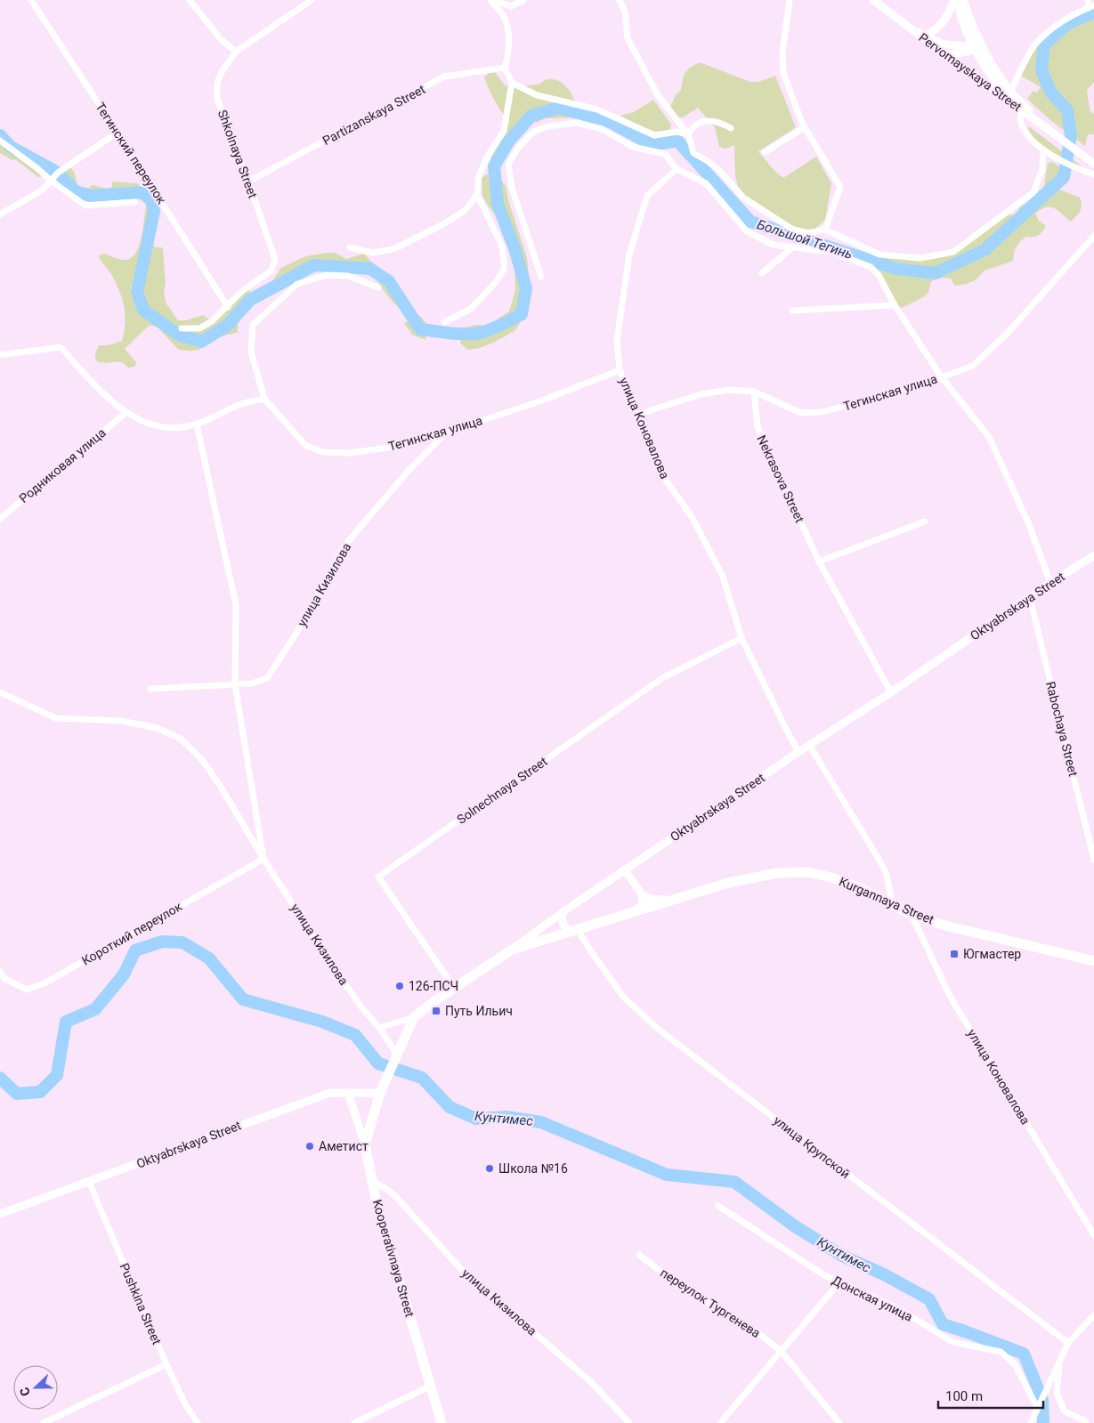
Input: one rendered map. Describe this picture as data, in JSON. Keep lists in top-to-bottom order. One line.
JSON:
{"streets":{"main road":["Oktyabrskaya Street","Kurgannaya Street","Kooperativnaya Street"],"street":["Pervomayskaya Street","Partizanskaya Street","Тегинский переулок","Shkolnaya Street","Тегинская улица","улица Коновалова","Родниковая улица","Nekrasova Street","улица Кизилова","Rabochaya Street","Solnechnaya Street","Короткий переулок","улица Крупской","Донская улица","переулок Тургенева","Pushkina Street"]},"crossings":[["Partizanskaya Street","Shkolnaya Street"],["Тегинский переулок","Shkolnaya Street"],["Тегинская улица","улица Коновалова"],["Тегинская улица","Nekrasova Street"],["Тегинская улица","улица Кизилова"],["улица Коновалова","Oktyabrskaya Street"],["улица Коновалова","Solnechnaya Street"],["улица Коновалова","Kurgannaya Street"],["Nekrasova Street","Oktyabrskaya Street"],["улица Кизилова","Oktyabrskaya Street"],["улица Кизилова","Короткий переулок"],["улица Кизилова","Kooperativnaya Street"],["Oktyabrskaya Street","Rabochaya Street"],["Oktyabrskaya Street","Solnechnaya Street"],["Oktyabrskaya Street","Kurgannaya Street"],["Oktyabrskaya Street","Kooperativnaya Street"],["Oktyabrskaya Street","Pushkina Street"],["Kurgannaya Street","улица Крупской"]],"water":["Большой Тегинь","Кунтимес"],"places":{"transit":["Югмастер","Путь Ильич"],"other":["126-ПСЧ","Аметист","Школа №16"]},"scale_bar":"100 m","north":"left"}
